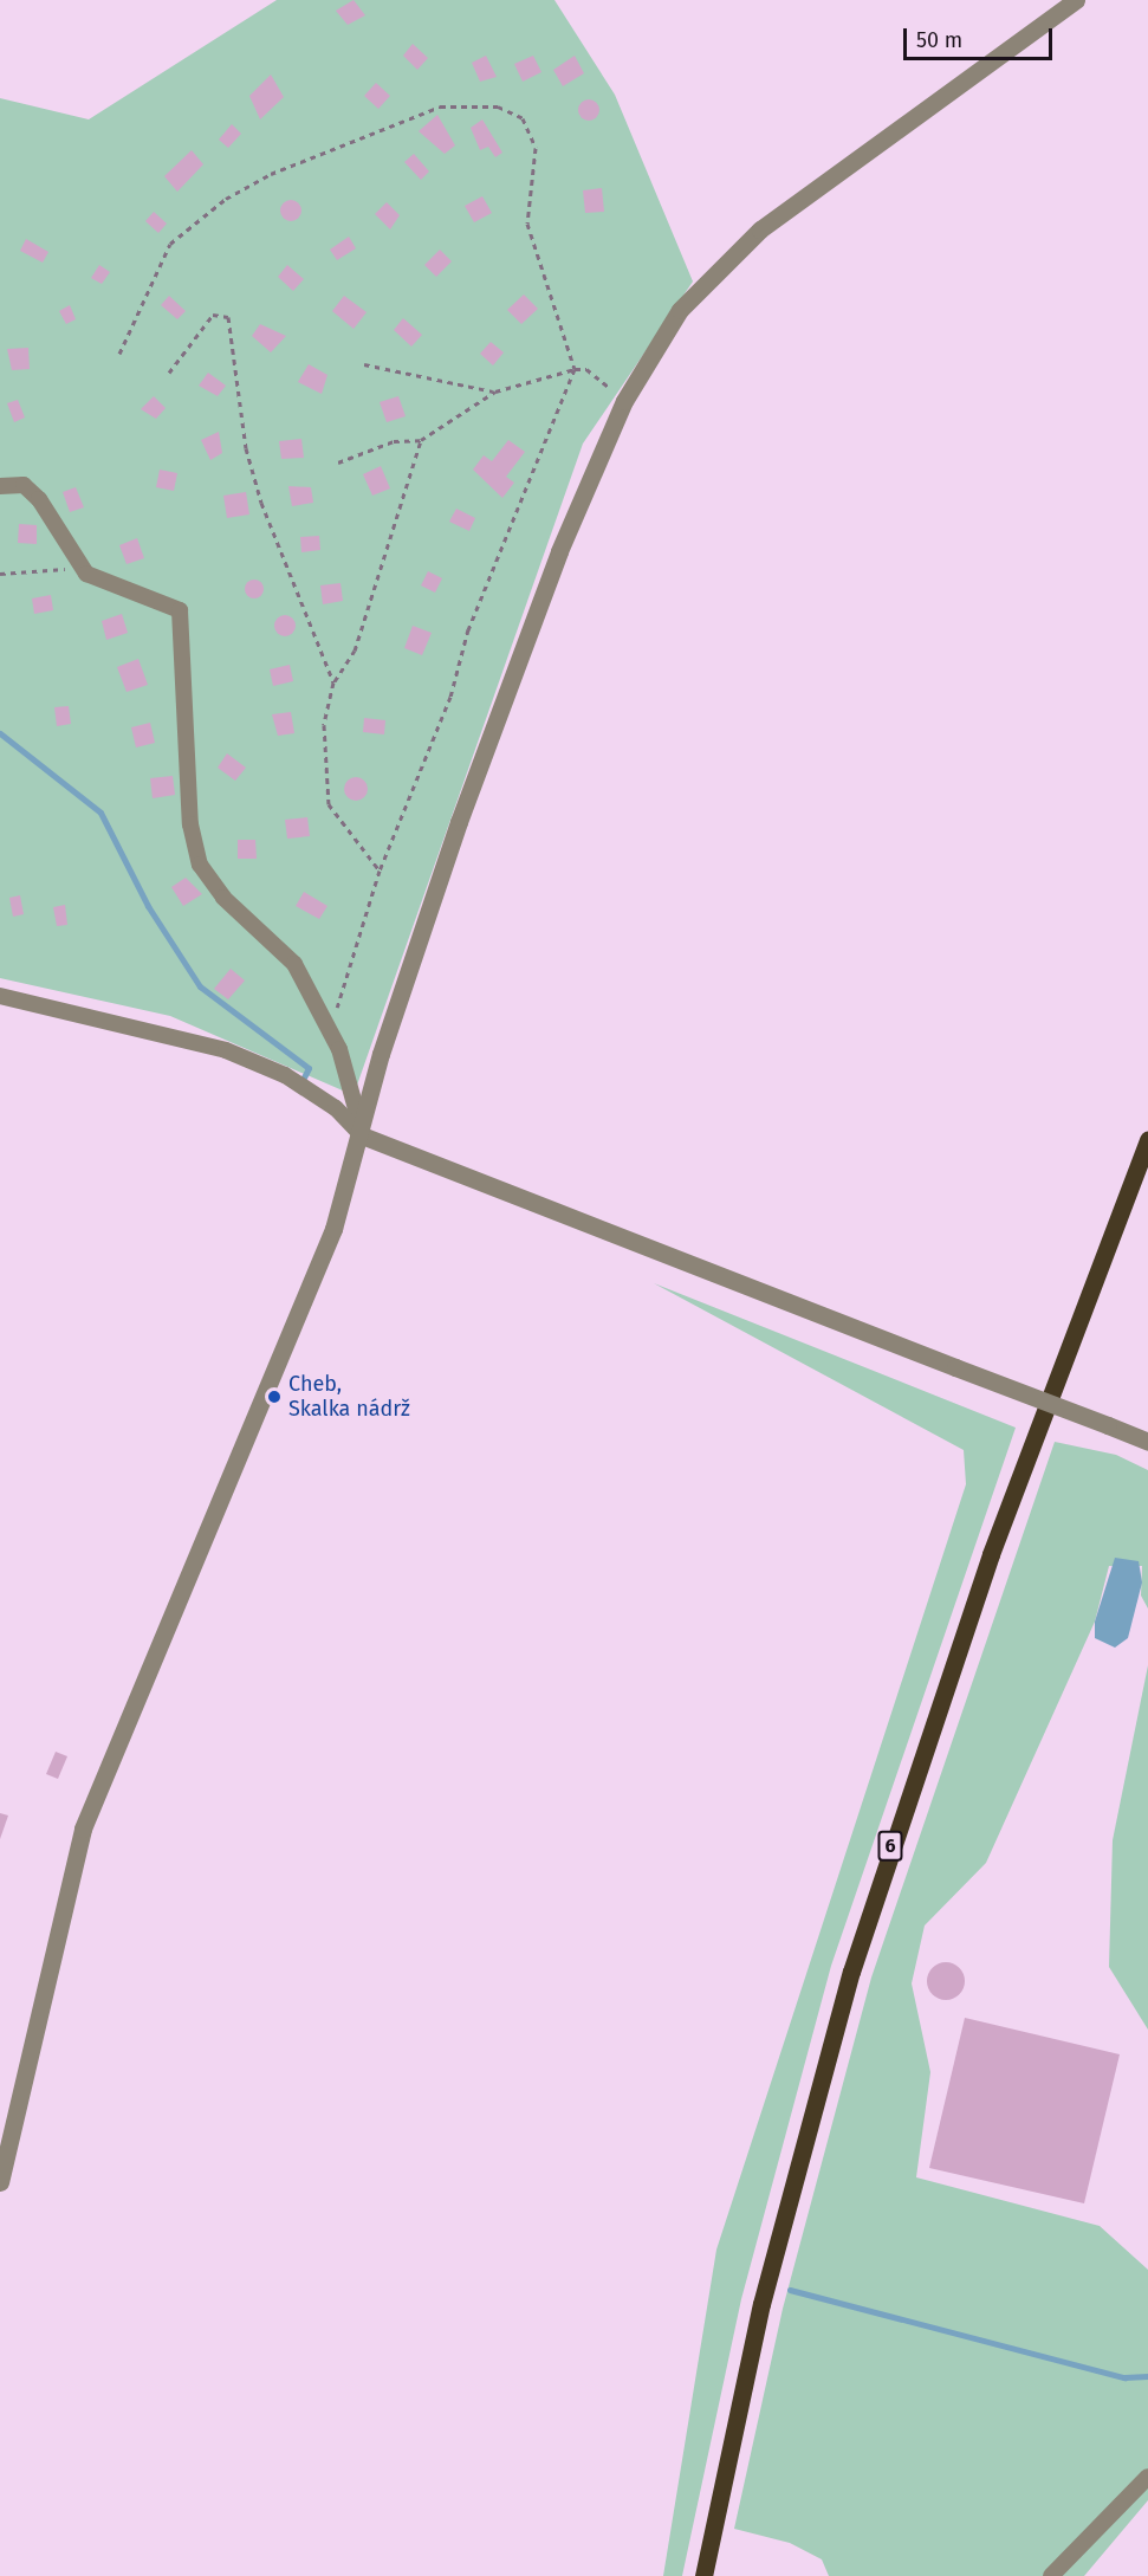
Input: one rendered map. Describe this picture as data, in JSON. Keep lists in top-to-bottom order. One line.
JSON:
{"streets":{"main road":["6"]},"places":["Cheb, Skalka nádrž"],"scale_bar":"50 m"}
